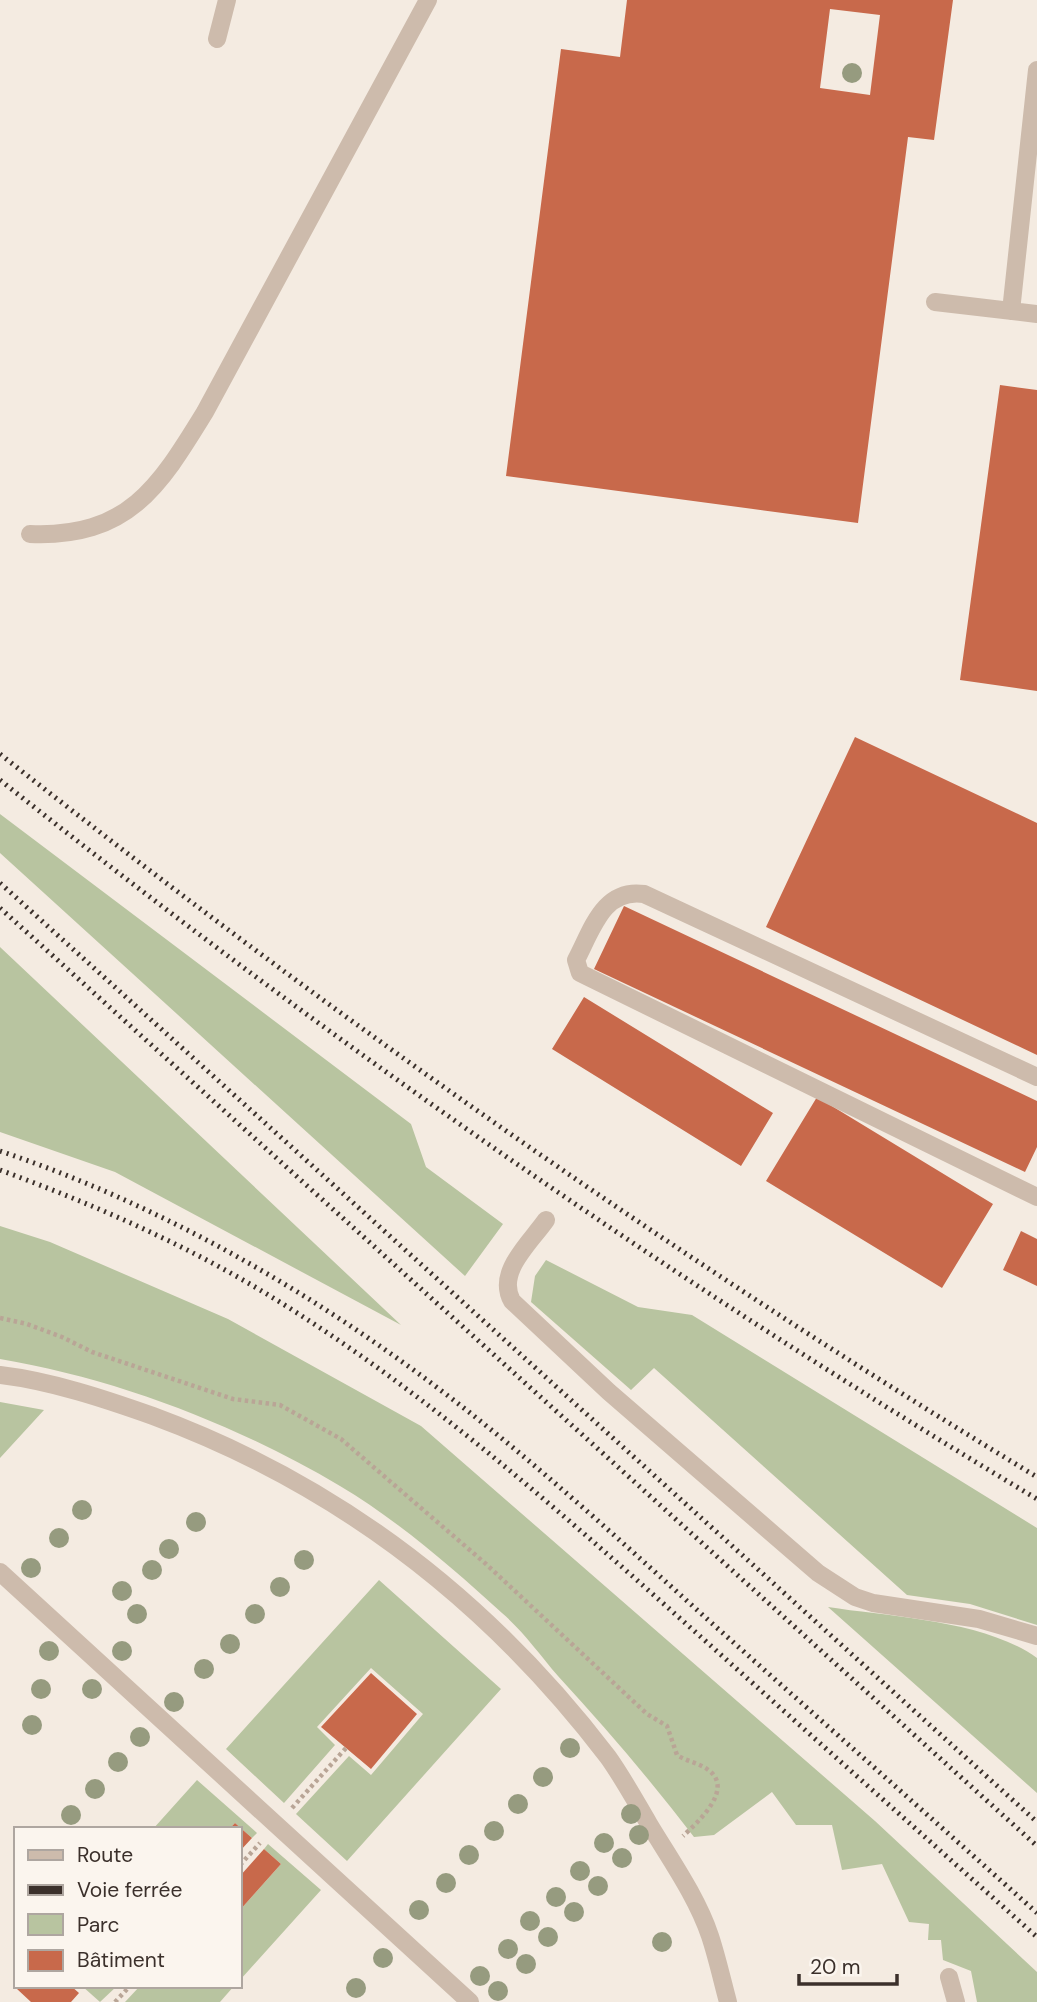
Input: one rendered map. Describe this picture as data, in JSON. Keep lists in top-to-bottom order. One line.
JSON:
{"legend":["Route","Voie ferrée","Parc","Bâtiment"],"scale_bar":"20 m"}
